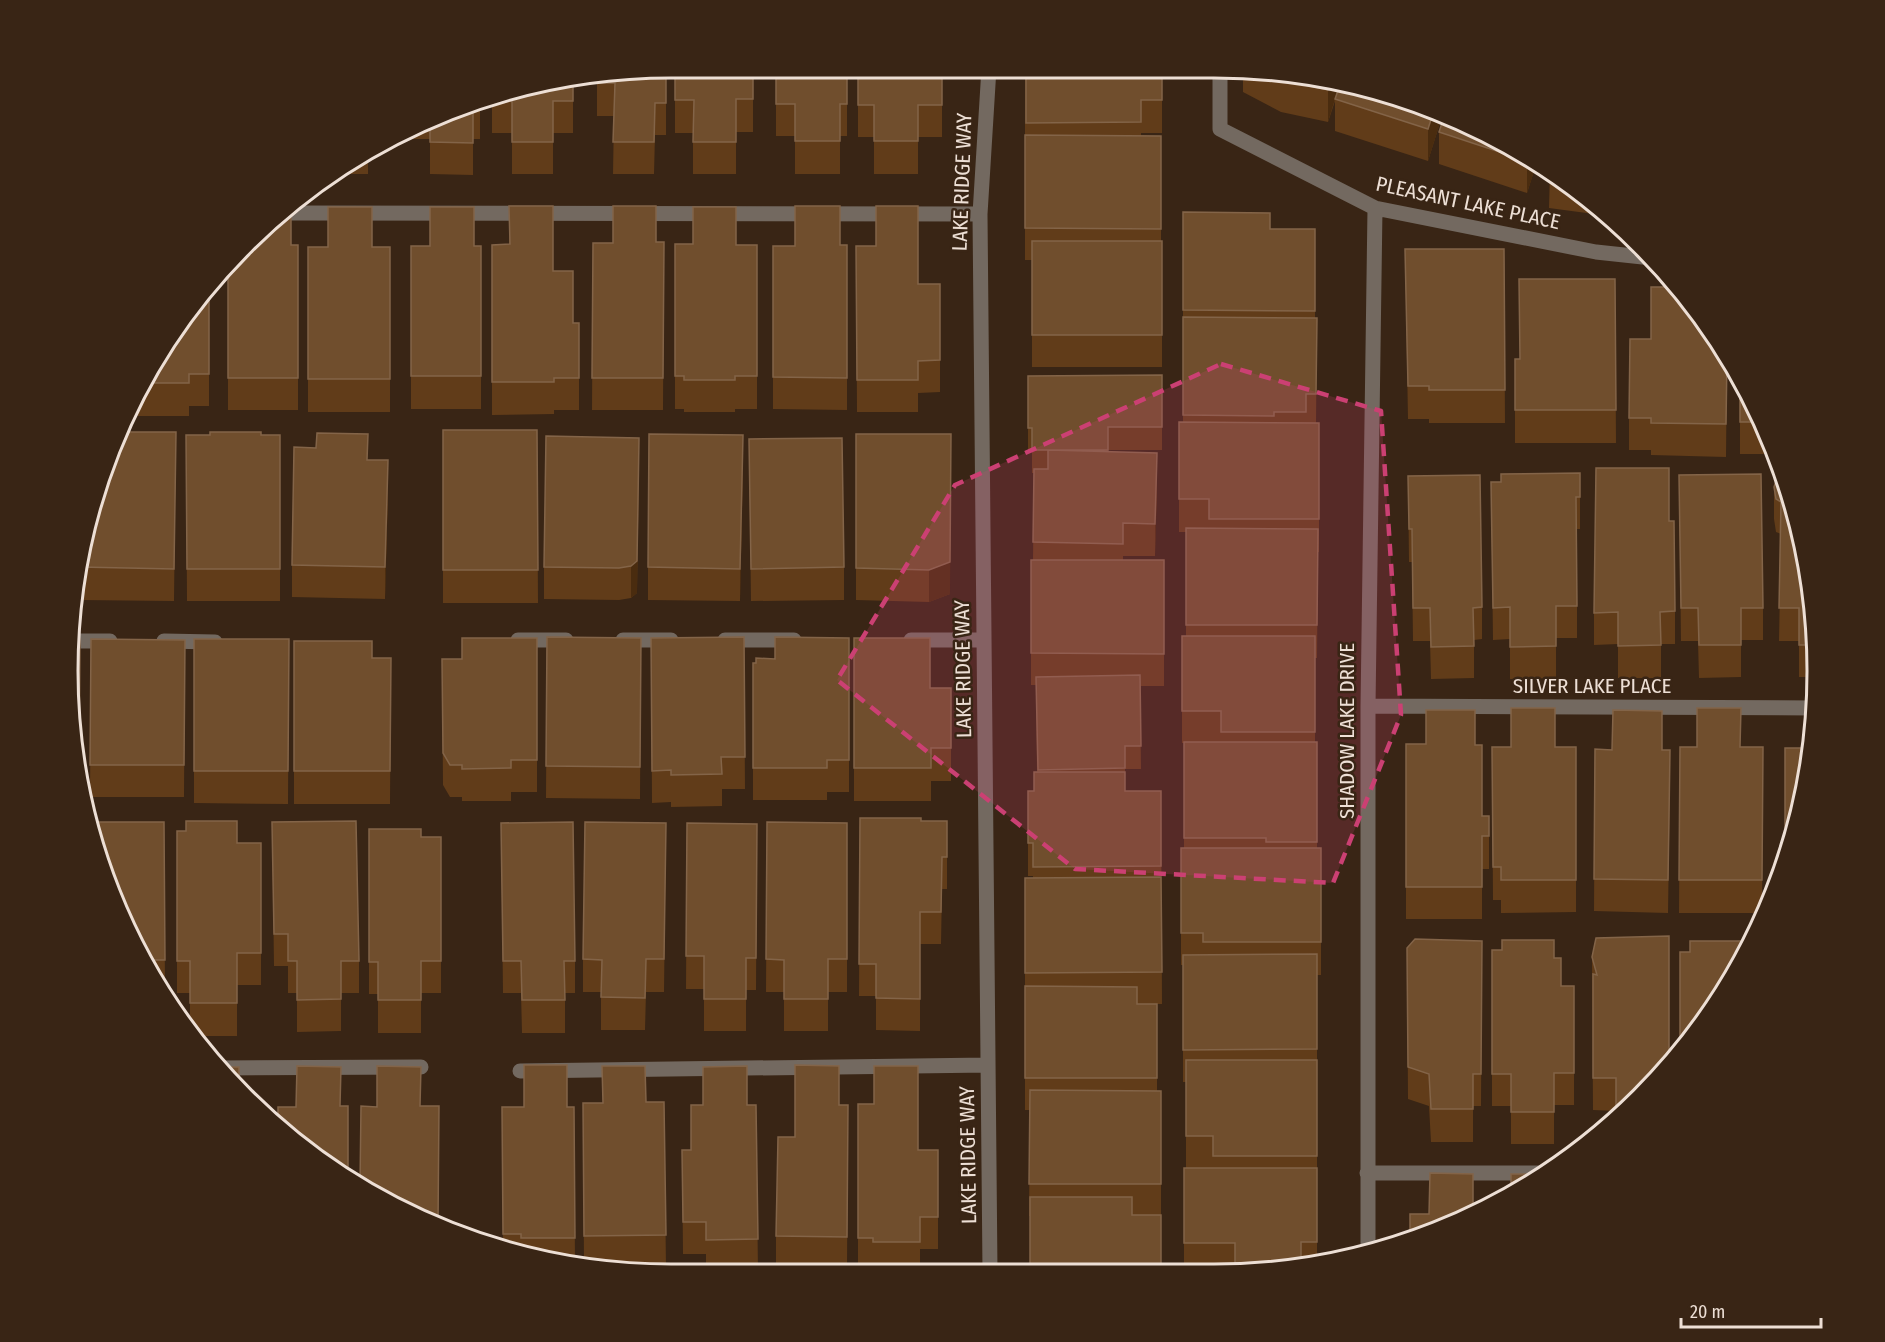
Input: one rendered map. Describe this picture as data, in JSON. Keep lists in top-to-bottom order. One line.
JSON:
{"streets":{"street":["LAKE RIDGE WAY","PLEASANT LAKE PLACE","SILVER LAKE PLACE","SHADOW LAKE DRIVE"]},"crossings":[["PLEASANT LAKE PLACE","SHADOW LAKE DRIVE"],["SILVER LAKE PLACE","SHADOW LAKE DRIVE"]],"scale_bar":"20 m"}
